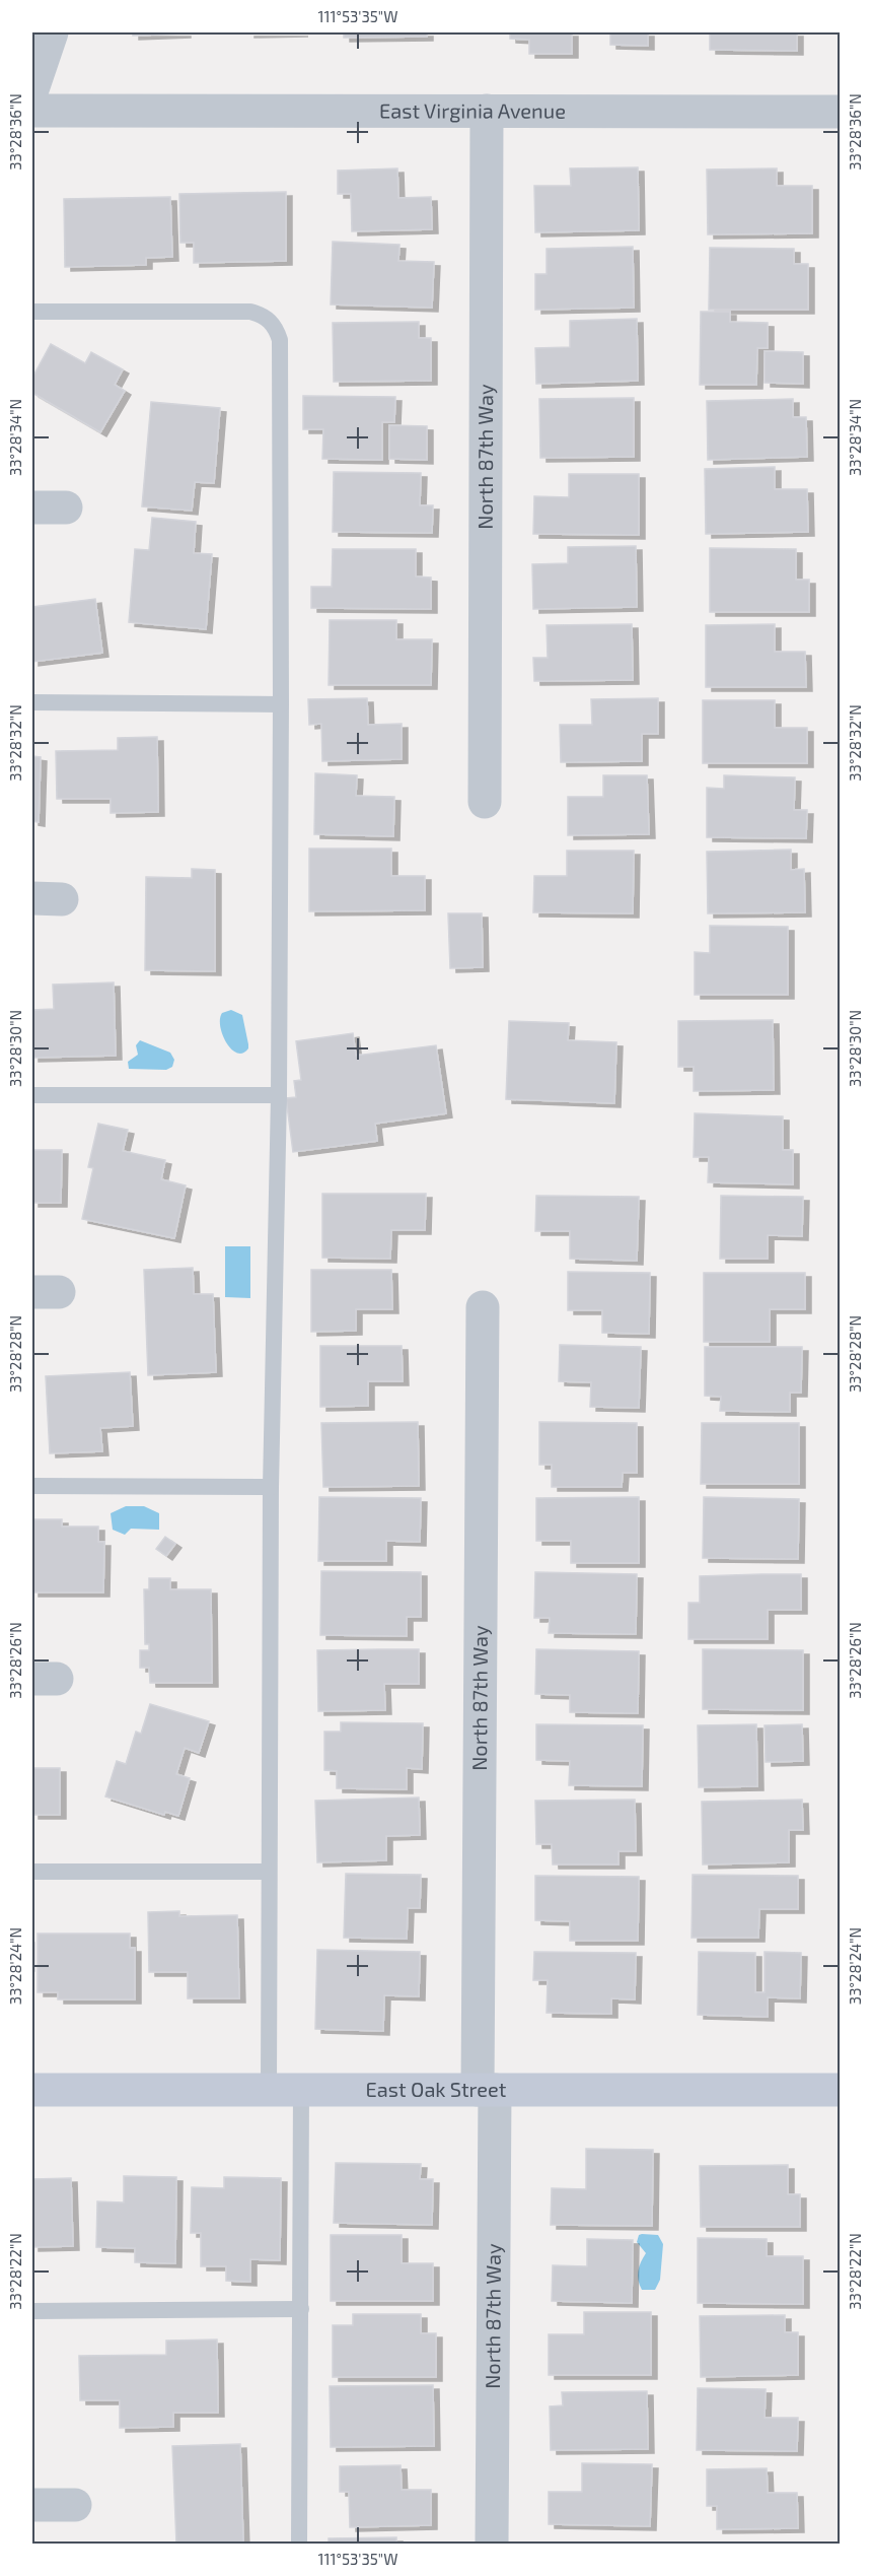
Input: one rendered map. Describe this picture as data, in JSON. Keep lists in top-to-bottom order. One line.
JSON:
{"streets":{"street":["East Virginia Avenue","North 87th Way","East Oak Street"]},"crossings":[["East Virginia Avenue","North 87th Way"],["North 87th Way","East Oak Street"]],"coordinates":["111°53'35\"W","33°28'36\"N","33°28'34\"N","33°28'32\"N","33°28'30\"N","33°28'28\"N","33°28'26\"N","33°28'24\"N","33°28'22\"N"]}
